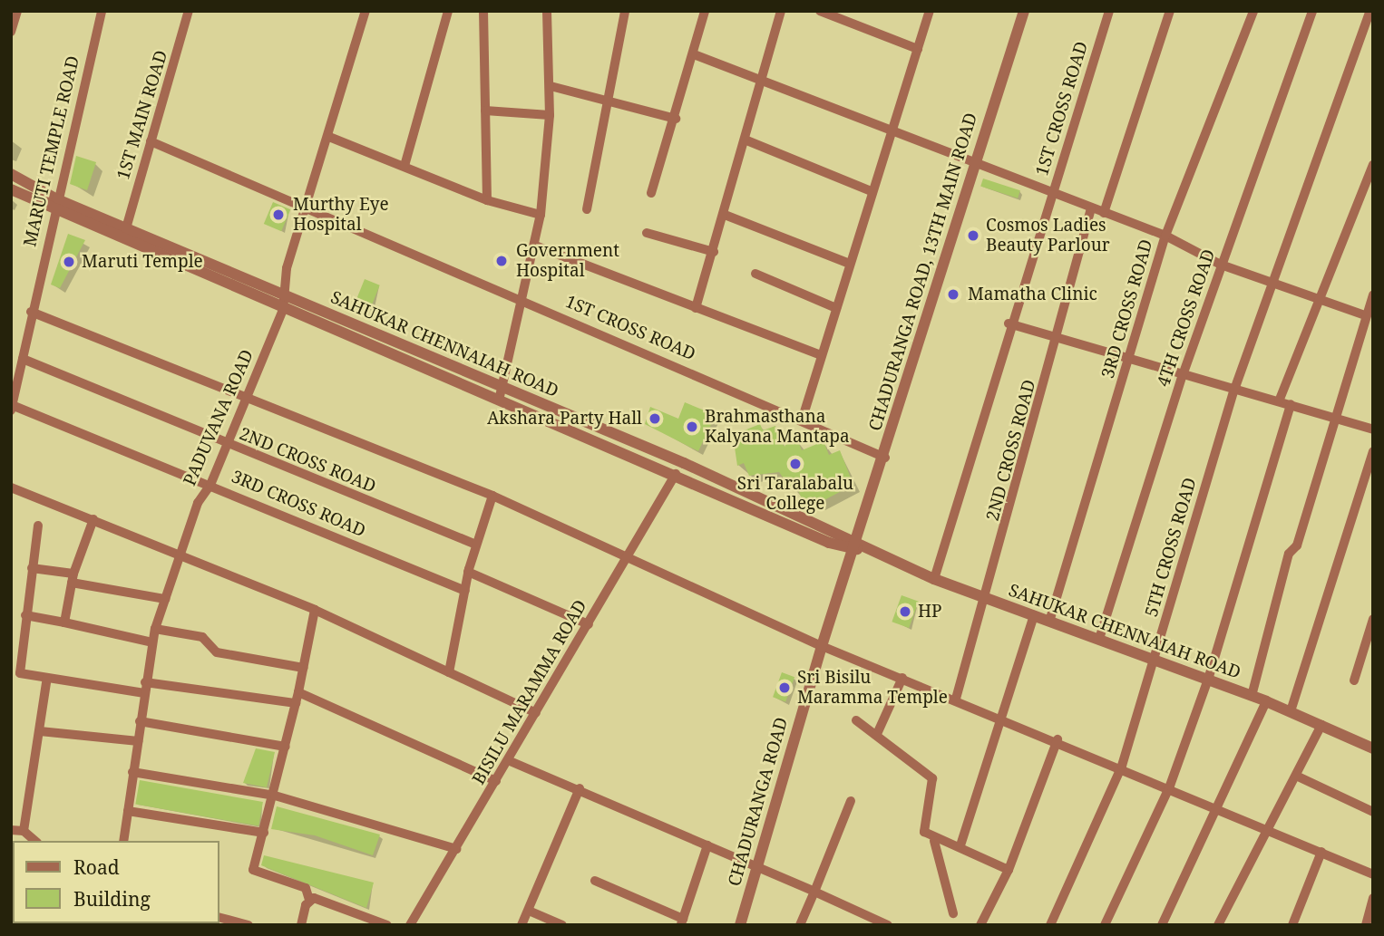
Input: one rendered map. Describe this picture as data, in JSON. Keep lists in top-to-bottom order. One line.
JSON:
{"streets":{"street":["1ST CROSS ROAD","1ST MAIN ROAD","MARUTI TEMPLE ROAD","CHADURANGA ROAD, 13TH MAIN ROAD","3RD CROSS ROAD","4TH CROSS ROAD","SAHUKAR CHENNAIAH ROAD","PADUVANA ROAD","2ND CROSS ROAD","5TH CROSS ROAD","BISILU MARAMMA ROAD","CHADURANGA ROAD"]},"crossings":[["1ST CROSS ROAD","1ST MAIN ROAD"],["1ST CROSS ROAD","CHADURANGA ROAD, 13TH MAIN ROAD"],["1ST CROSS ROAD","SAHUKAR CHENNAIAH ROAD"],["1ST CROSS ROAD","PADUVANA ROAD"],["1ST MAIN ROAD","SAHUKAR CHENNAIAH ROAD"],["MARUTI TEMPLE ROAD","3RD CROSS ROAD"],["MARUTI TEMPLE ROAD","SAHUKAR CHENNAIAH ROAD"],["MARUTI TEMPLE ROAD","2ND CROSS ROAD"],["CHADURANGA ROAD, 13TH MAIN ROAD","SAHUKAR CHENNAIAH ROAD"],["CHADURANGA ROAD, 13TH MAIN ROAD","CHADURANGA ROAD"],["3RD CROSS ROAD","SAHUKAR CHENNAIAH ROAD"],["3RD CROSS ROAD","PADUVANA ROAD"],["4TH CROSS ROAD","SAHUKAR CHENNAIAH ROAD"],["SAHUKAR CHENNAIAH ROAD","PADUVANA ROAD"],["SAHUKAR CHENNAIAH ROAD","2ND CROSS ROAD"],["SAHUKAR CHENNAIAH ROAD","5TH CROSS ROAD"],["SAHUKAR CHENNAIAH ROAD","BISILU MARAMMA ROAD"],["SAHUKAR CHENNAIAH ROAD","CHADURANGA ROAD"],["PADUVANA ROAD","2ND CROSS ROAD"]],"places":["Murthy Eye Hospital","Cosmos Ladies Beauty Parlour","Government Hospital","Maruti Temple","Mamatha Clinic","Akshara Party Hall","Brahmasthana Kalyana Mantapa","Sri Taralabalu College","HP","Sri Bisilu Maramma Temple"],"legend":["Road","Building"]}
